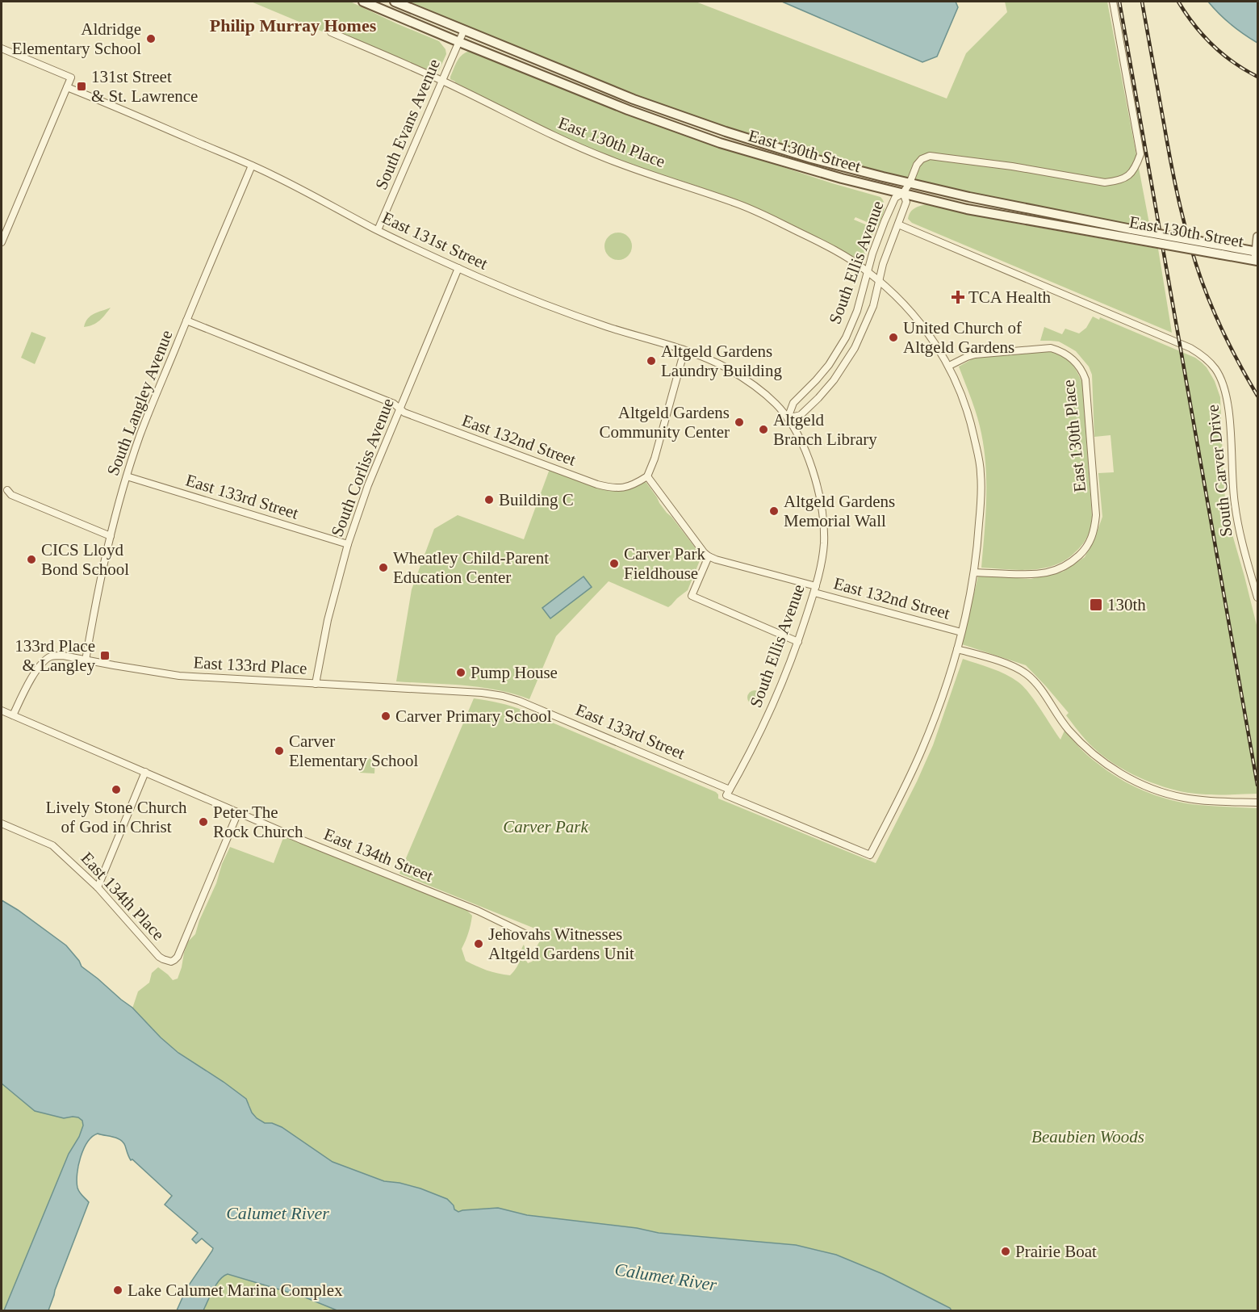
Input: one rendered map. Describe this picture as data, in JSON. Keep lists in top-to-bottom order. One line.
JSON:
{"streets":{"main road":["East 130th Street"],"street":["South Evans Avenue","East 130th Place","East 131st Street","South Ellis Avenue","South Langley Avenue","East 132nd Street","South Corliss Avenue","South Carver Drive","East 133rd Street","East 133rd Place","East 134th Street","East 134th Place"]},"crossings":[["South Evans Avenue","East 130th Place"],["South Evans Avenue","East 130th Street"],["South Evans Avenue","East 131st Street"],["East 130th Place","South Ellis Avenue"],["East 130th Place","East 132nd Street"],["East 130th Place","East 133rd Street"],["East 130th Street","South Ellis Avenue"],["East 131st Street","South Ellis Avenue"],["East 131st Street","South Langley Avenue"],["East 131st Street","South Corliss Avenue"],["South Ellis Avenue","East 132nd Street"],["South Ellis Avenue","South Carver Drive"],["South Ellis Avenue","East 133rd Street"],["South Langley Avenue","East 132nd Street"],["South Langley Avenue","East 133rd Street"],["South Langley Avenue","East 133rd Place"],["East 132nd Street","South Corliss Avenue"],["South Corliss Avenue","East 133rd Street"],["South Corliss Avenue","East 133rd Place"],["East 133rd Street","East 133rd Place"],["East 133rd Place","East 134th Street"],["East 134th Street","East 134th Place"]],"districts":["Philip Murray Homes"],"water":["Calumet River"],"parks":["Carver Park","Beaubien Woods"],"places":{"other":["Aldridge Elementary School","United Church of Altgeld Gardens","Altgeld Gardens Laundry Building","Altgeld Gardens Community Center","Altgeld Branch Library","Building C","Altgeld Gardens Memorial Wall","CICS Lloyd Bond School","Carver Park Fieldhouse","Wheatley Child-Parent Education Center","Pump House","Carver Primary School","Carver Elementary School","Lively Stone Church of God in Christ","Peter The Rock Church","Jehovahs Witnesses Altgeld Gardens Unit","Prairie Boat","Lake Calumet Marina Complex"],"transit":["131st Street & St. Lawrence","130th","133rd Place & Langley"],"health":["TCA Health"]}}
